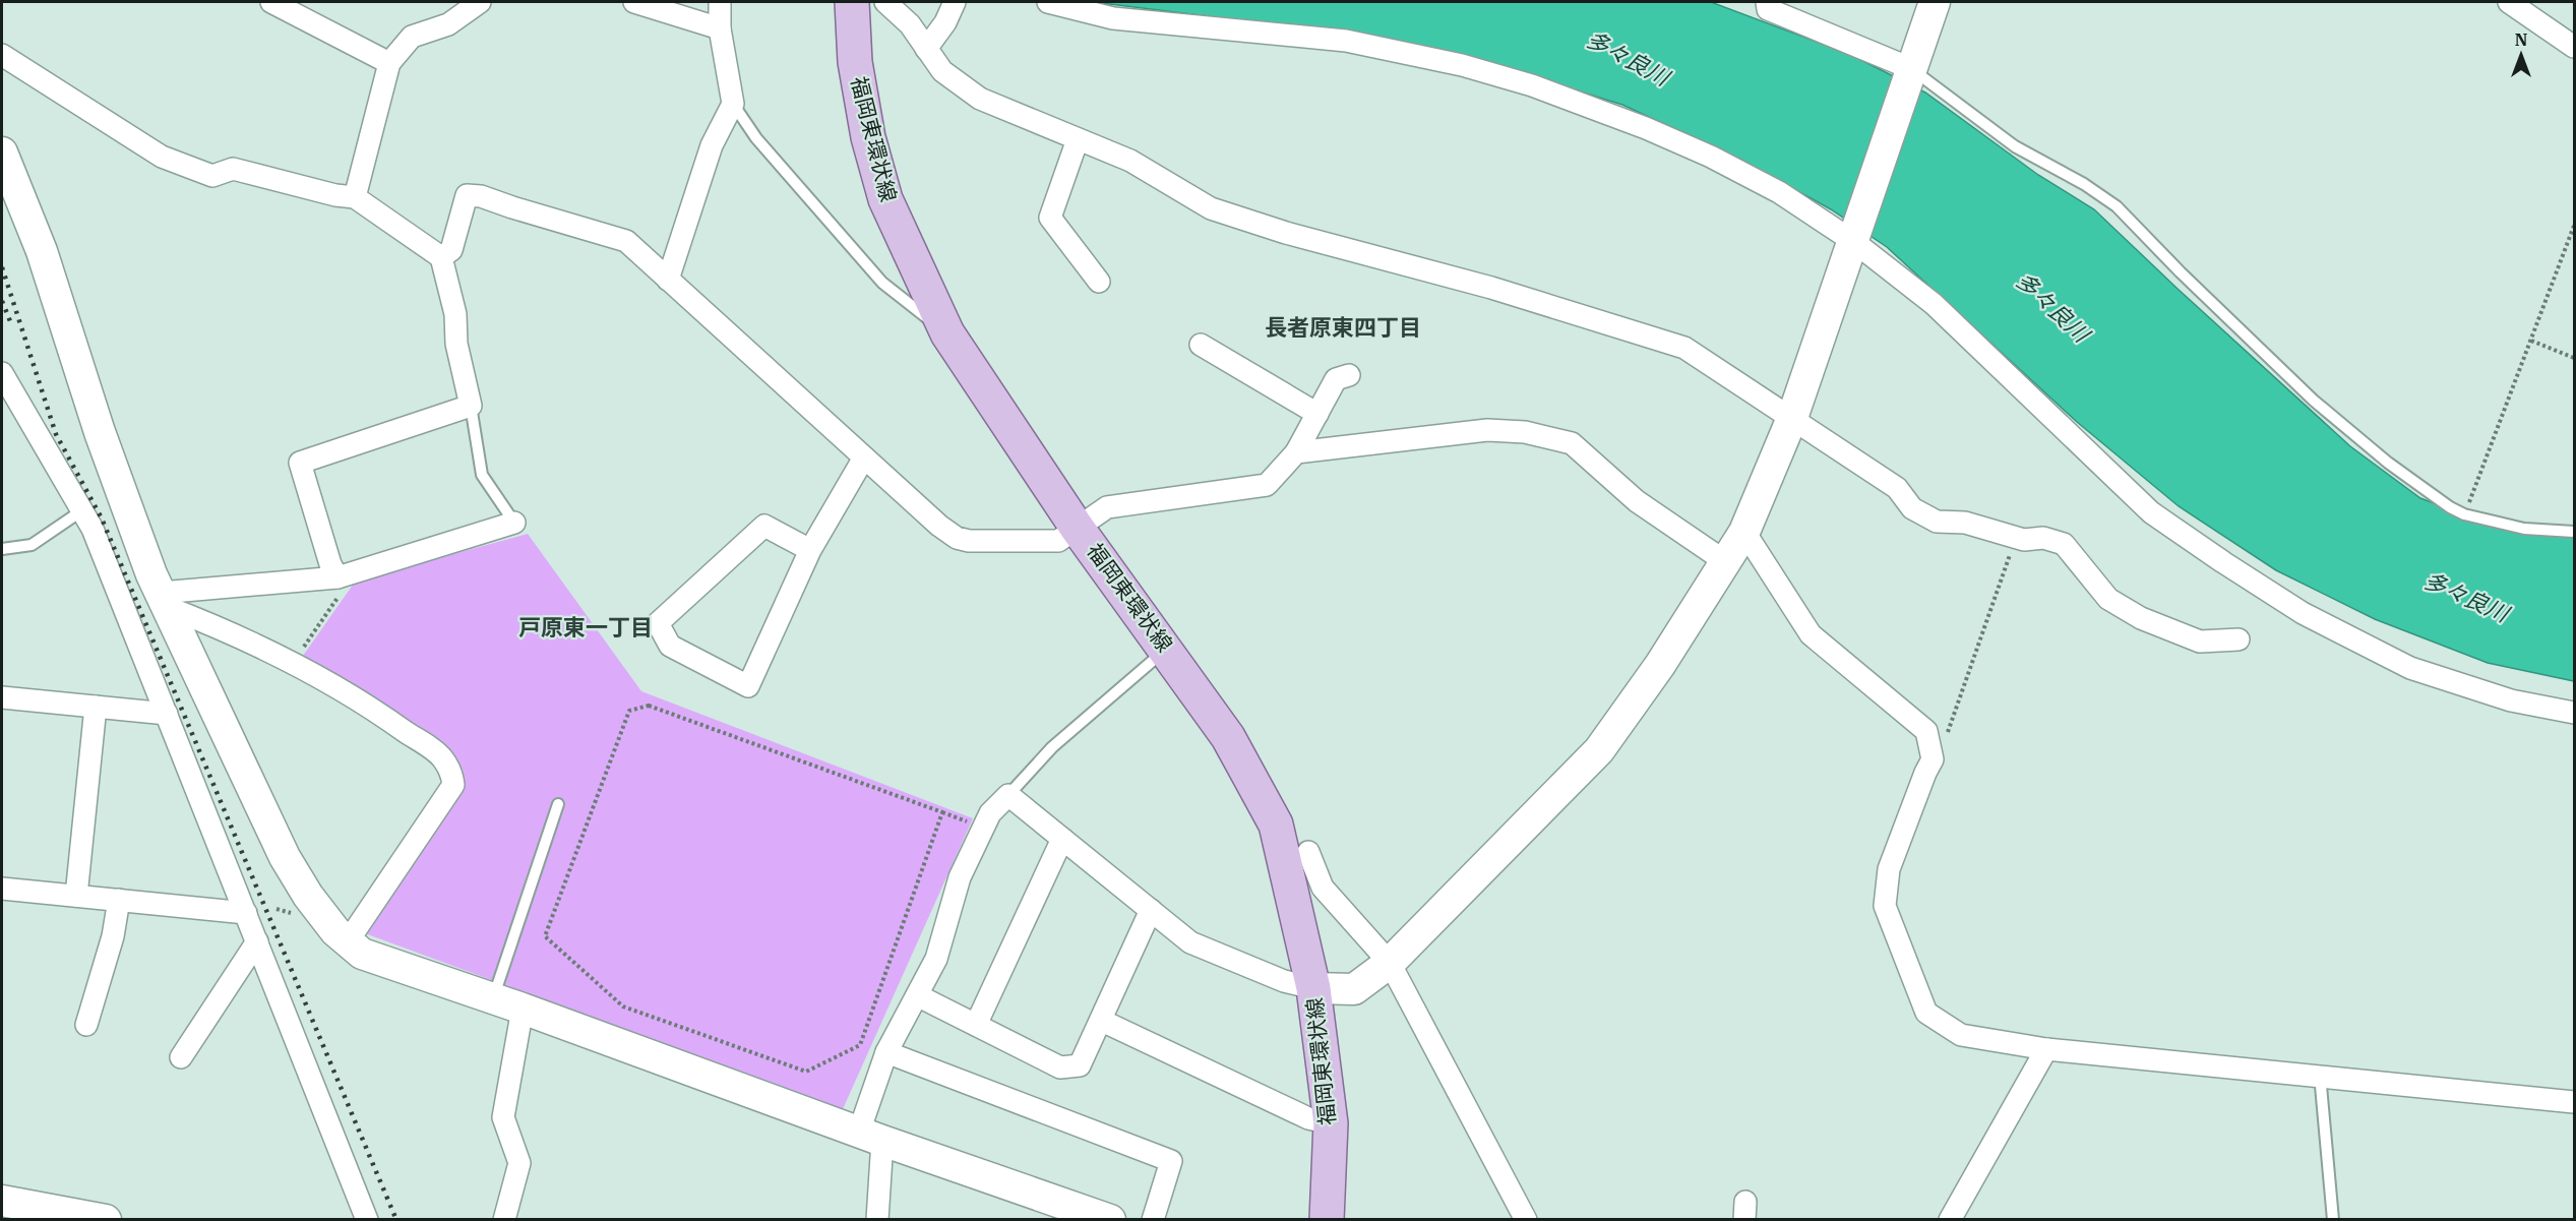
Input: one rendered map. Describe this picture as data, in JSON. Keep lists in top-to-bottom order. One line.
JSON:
{"streets":{"main road":["福岡東環状線"]},"districts":["長者原東四丁目","戸原東一丁目"],"water":["多々良川"],"north":"top"}
